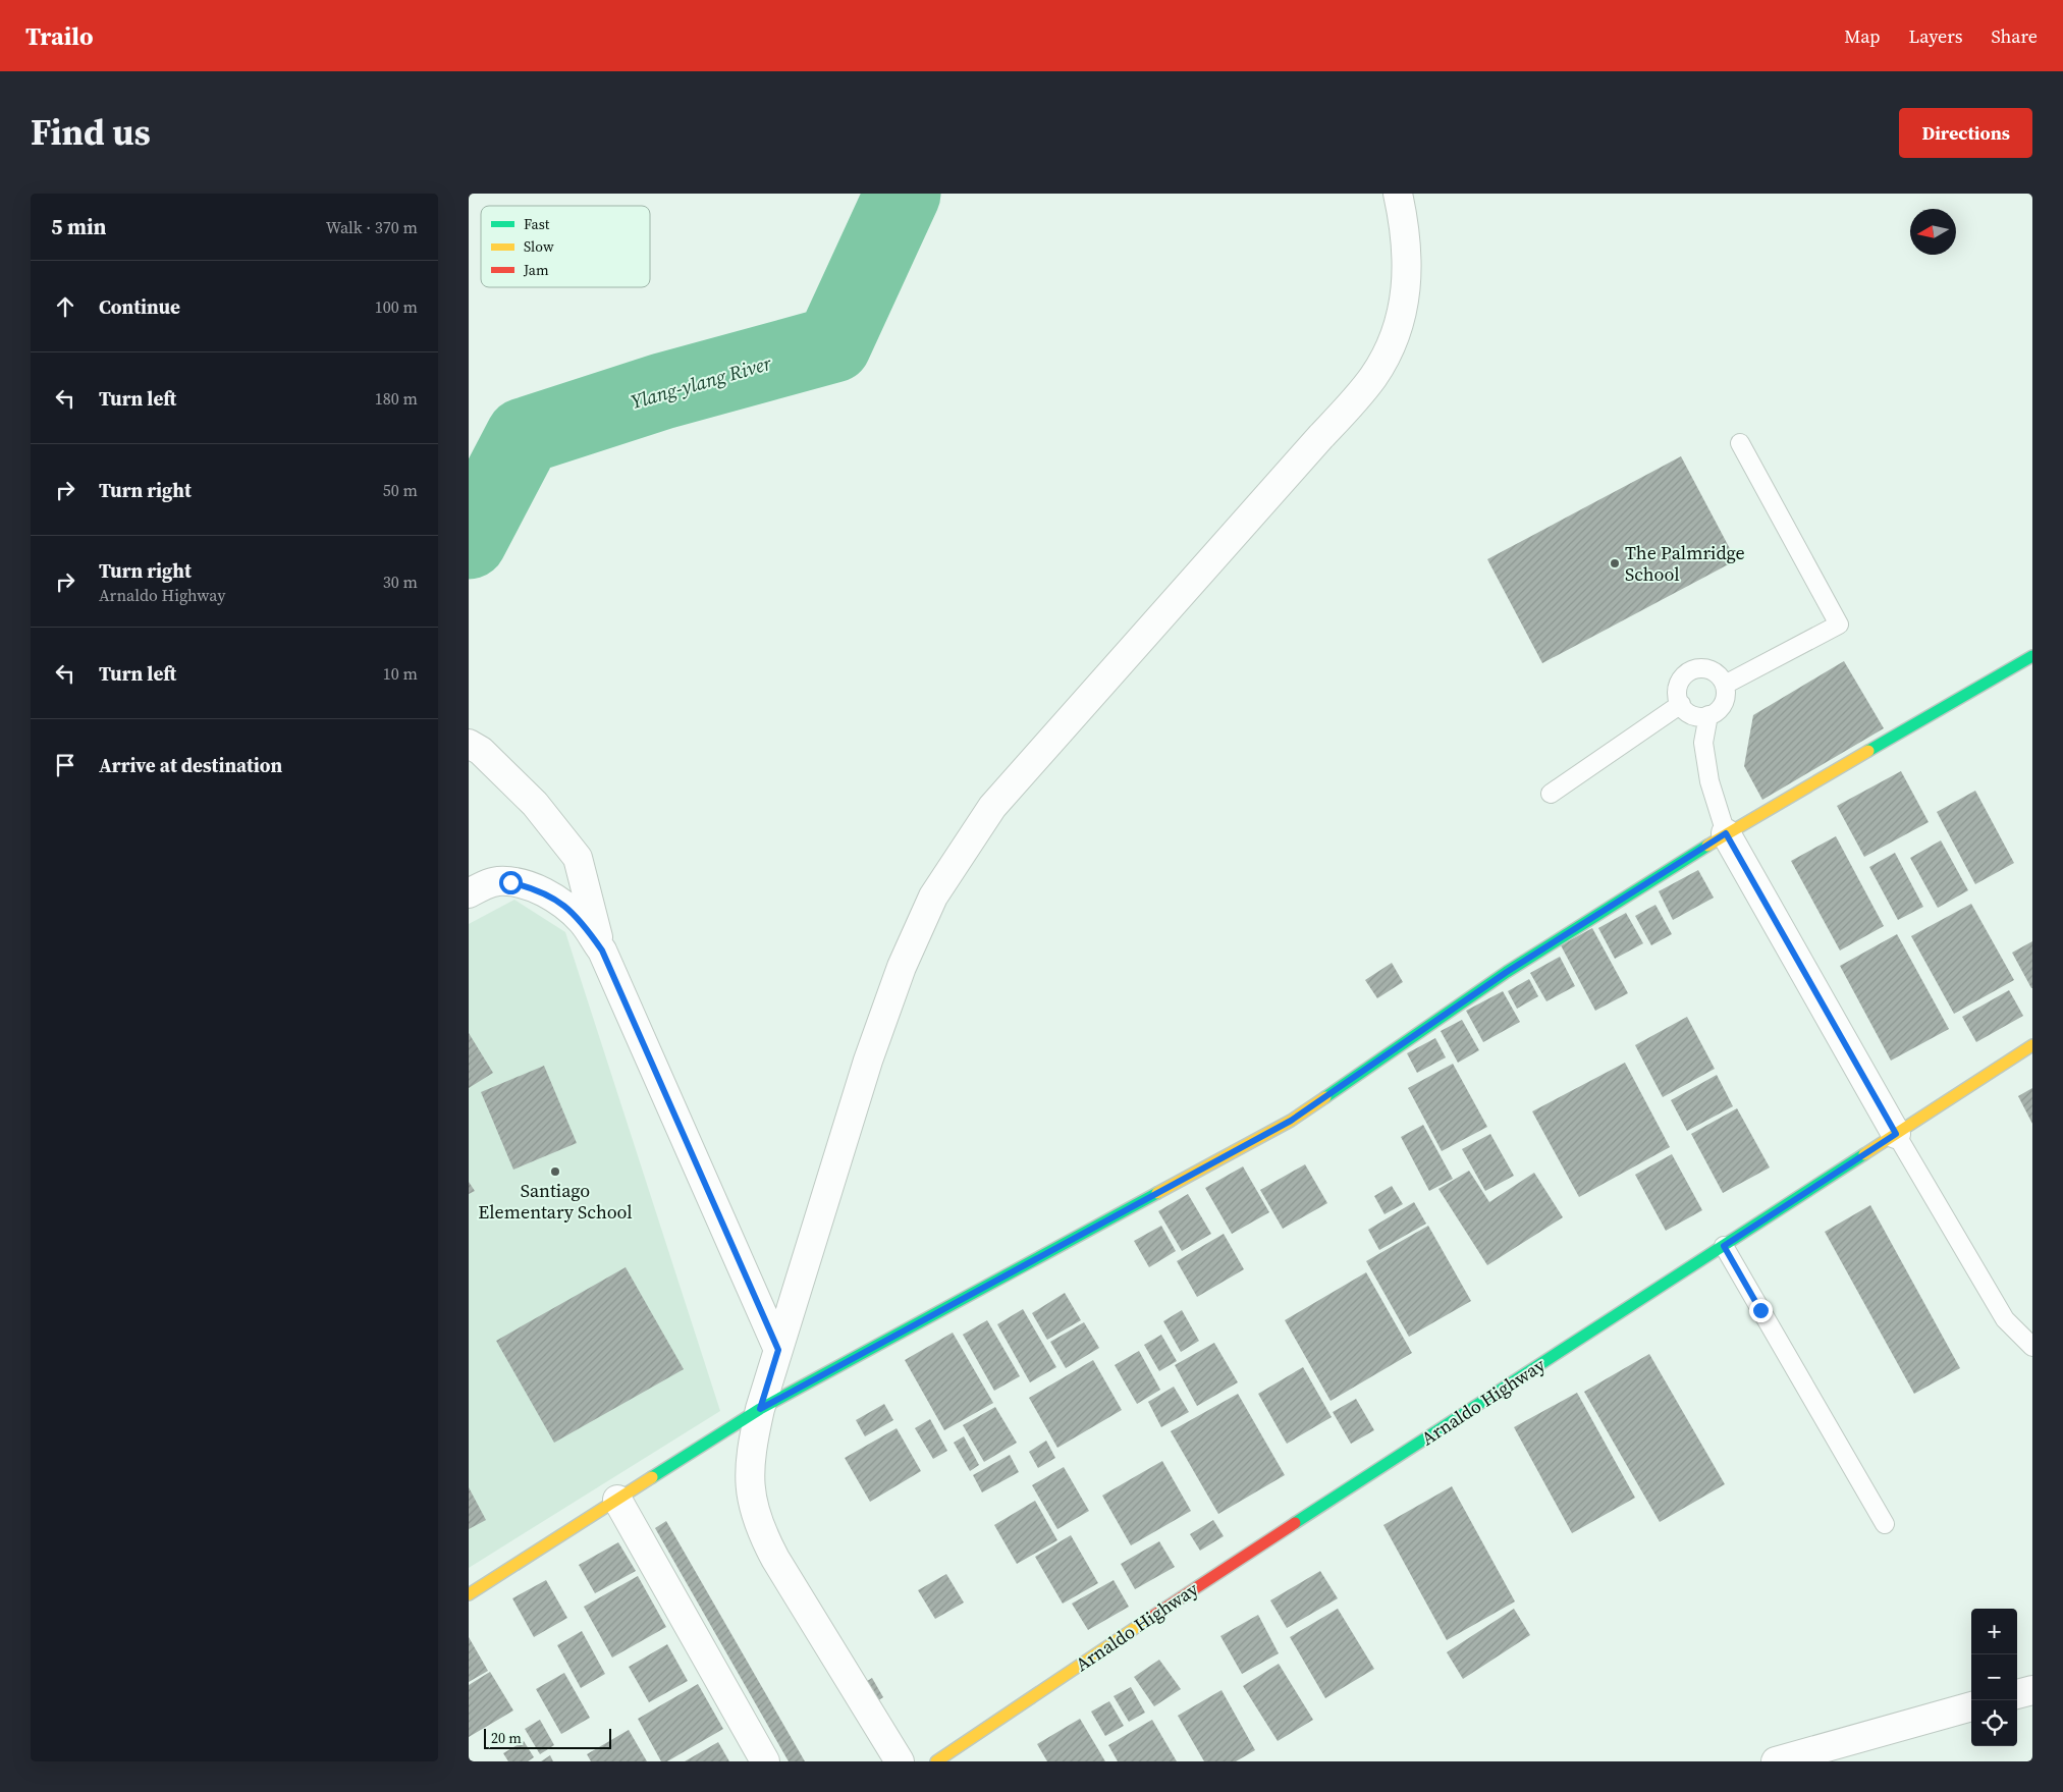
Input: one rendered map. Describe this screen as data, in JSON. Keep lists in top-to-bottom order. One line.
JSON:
{"streets":{"street":["Arnaldo Highway"]},"water":["Ylang-ylang River"],"places":["The Palmridge School","Santiago Elementary School"],"legend":["Fast","Slow","Jam"],"scale_bar":"20 m","north":"left","page":{"header":"Trailo","nav":["Map","Layers","Share"],"title":"Find us","buttons":"Directions","heading":["5 min","Walk · 370 m"],"list":[["Continue","100 m"],["Turn left","180 m"],["Turn right","50 m"],["Turn right","Arnaldo Highway","30 m"],["Turn left","10 m"],"Arrive at destination"],"map_buttons":["+","−"],"scale":"20 m"}}
